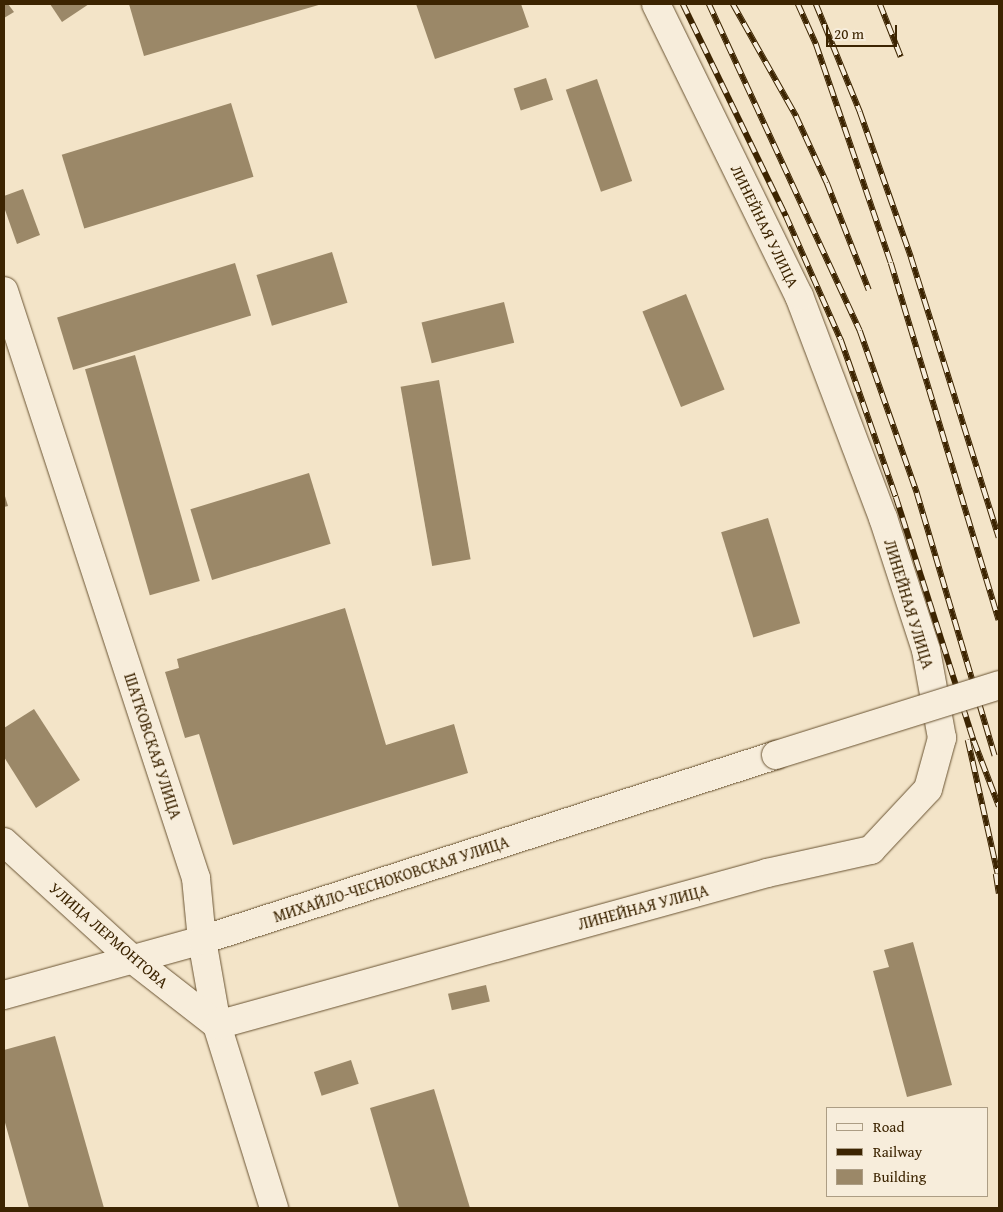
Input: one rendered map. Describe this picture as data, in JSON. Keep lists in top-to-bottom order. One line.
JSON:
{"streets":{"street":["ЛИНЕЙНАЯ УЛИЦА","ШАТКОВСКАЯ УЛИЦА","МИХАЙЛО-ЧЕСНОКОВСКАЯ УЛИЦА","УЛИЦА ЛЕРМОНТОВА"]},"crossings":[["ЛИНЕЙНАЯ УЛИЦА","ШАТКОВСКАЯ УЛИЦА"],["ЛИНЕЙНАЯ УЛИЦА","УЛИЦА ЛЕРМОНТОВА"],["ШАТКОВСКАЯ УЛИЦА","МИХАЙЛО-ЧЕСНОКОВСКАЯ УЛИЦА"],["ШАТКОВСКАЯ УЛИЦА","УЛИЦА ЛЕРМОНТОВА"],["МИХАЙЛО-ЧЕСНОКОВСКАЯ УЛИЦА","УЛИЦА ЛЕРМОНТОВА"]],"legend":["Road","Railway","Building"],"scale_bar":"20 m"}
